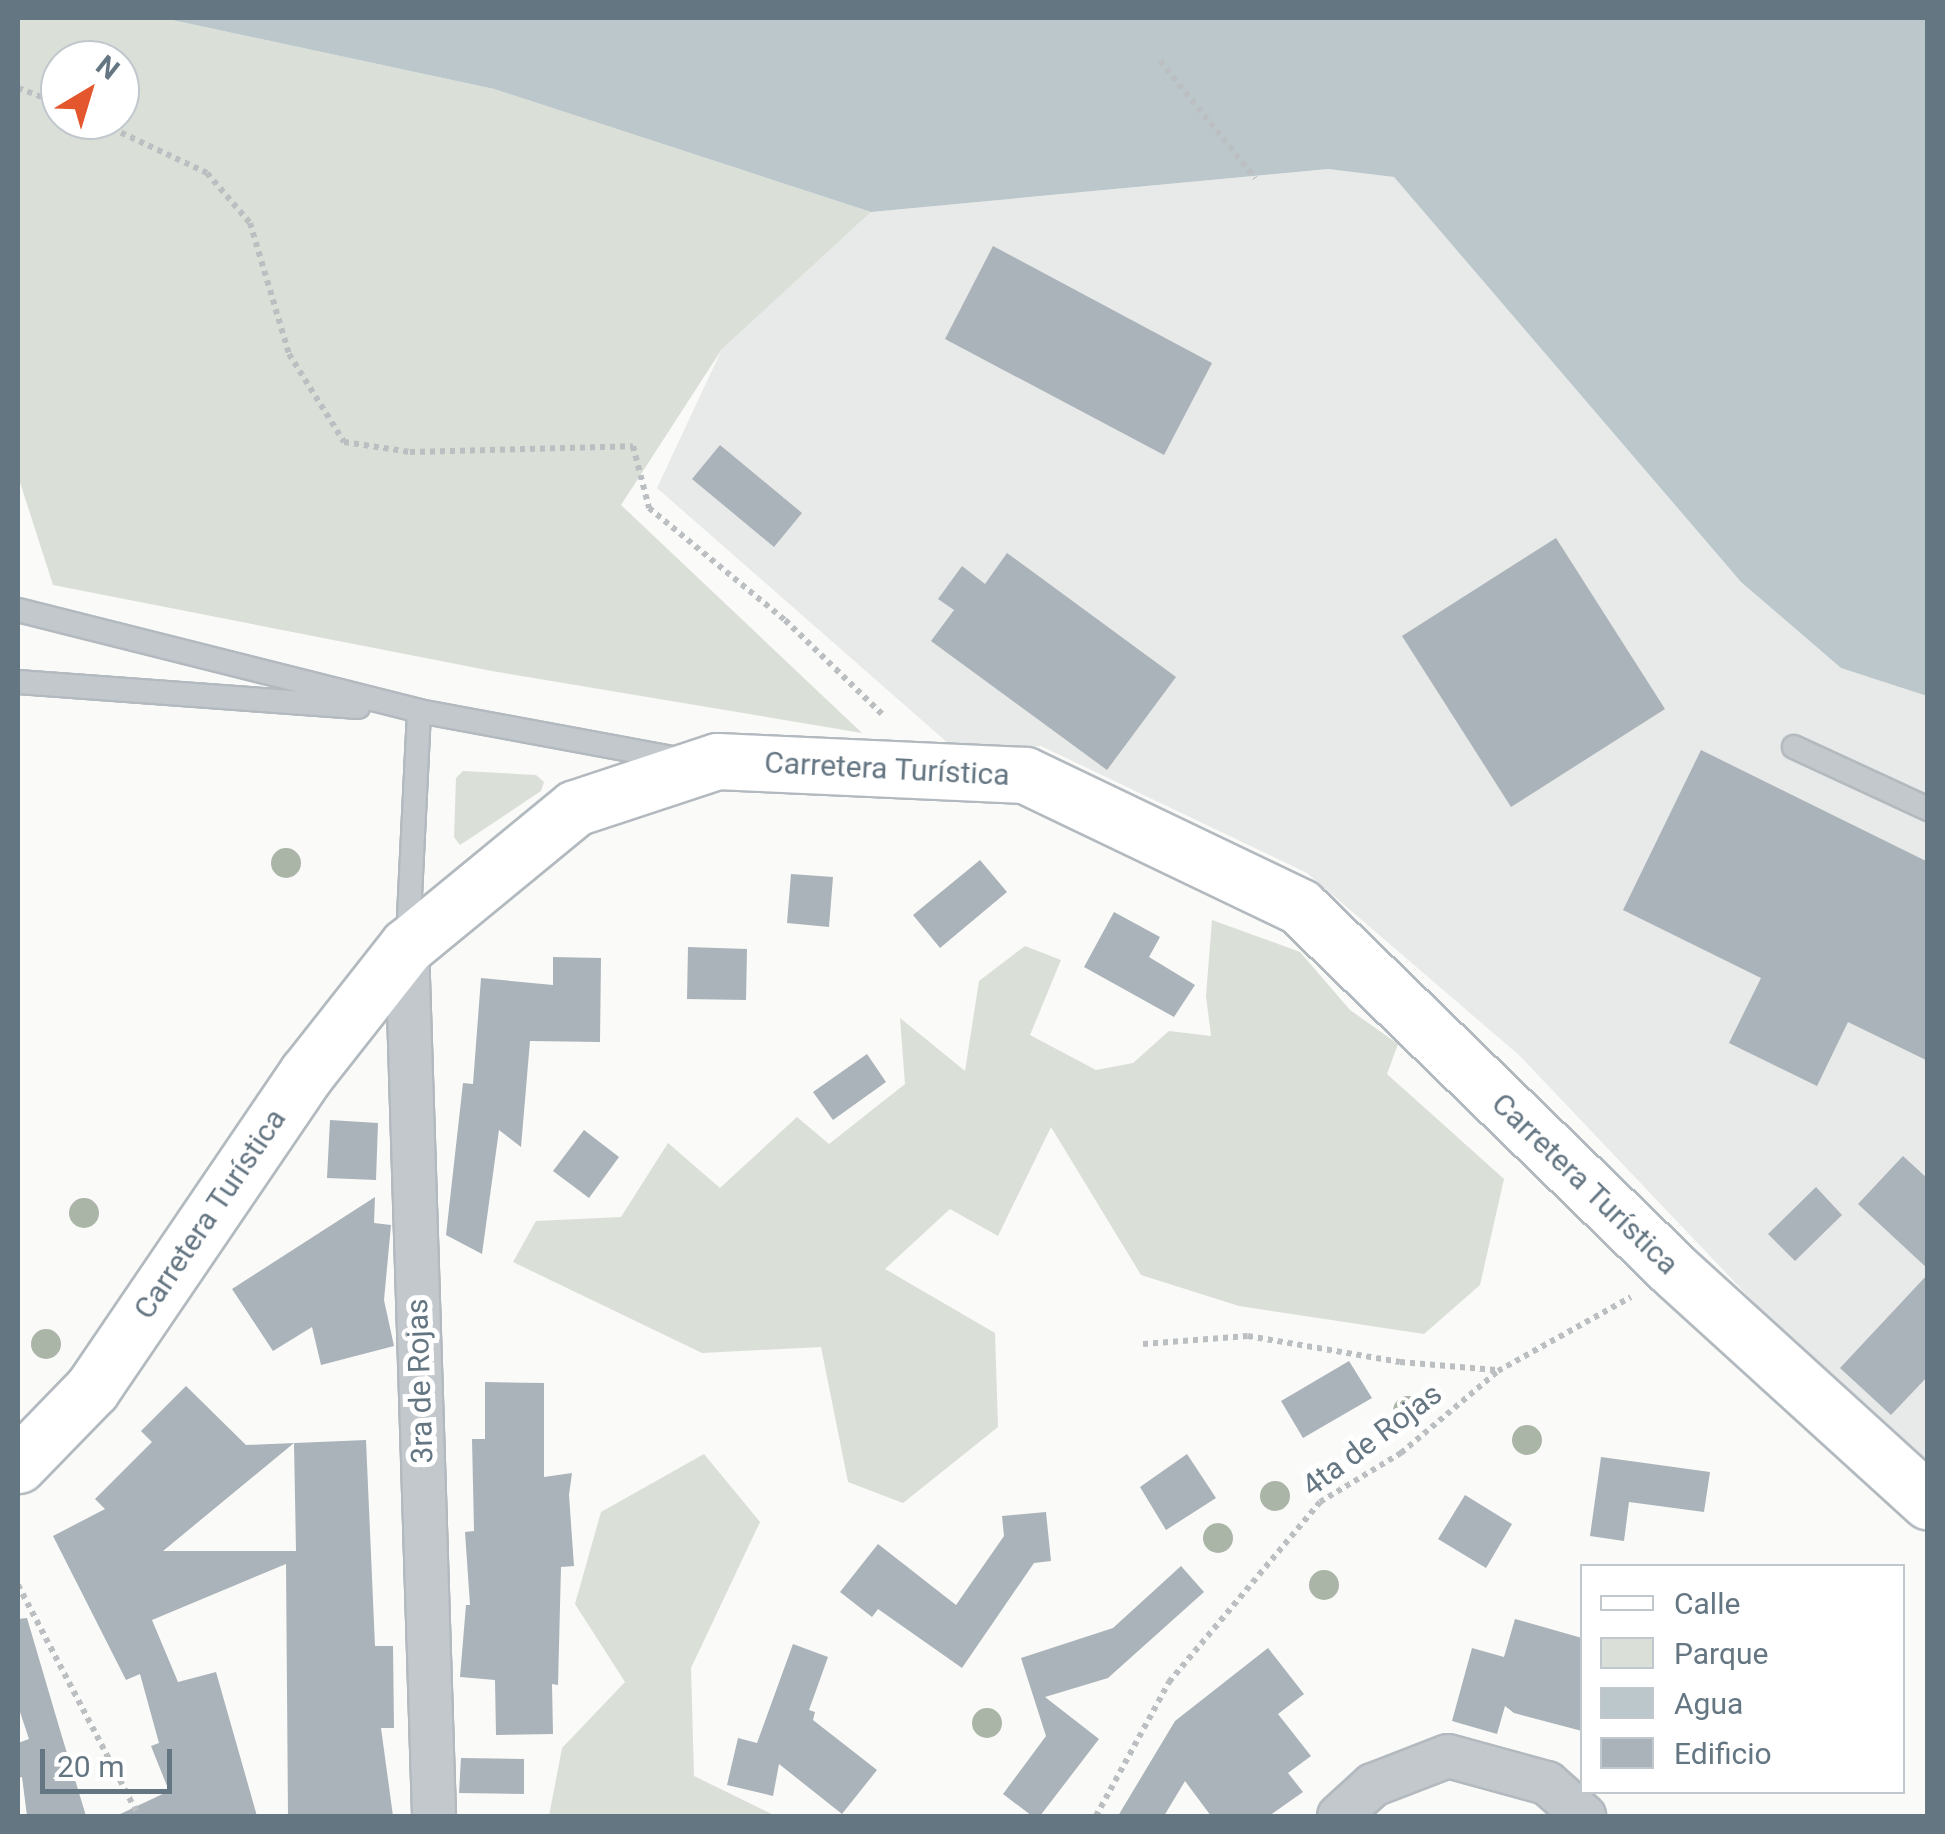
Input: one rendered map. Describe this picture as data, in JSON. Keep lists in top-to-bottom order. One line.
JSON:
{"streets":{"main road":["Carretera Turística"],"street":["3ra de Rojas"],"path":["4ta de Rojas"]},"crossings":[["Carretera Turística","3ra de Rojas"],["Carretera Turística","4ta de Rojas"]],"legend":["Calle","Parque","Agua","Edificio"],"scale_bar":"20 m","north":"top right"}
